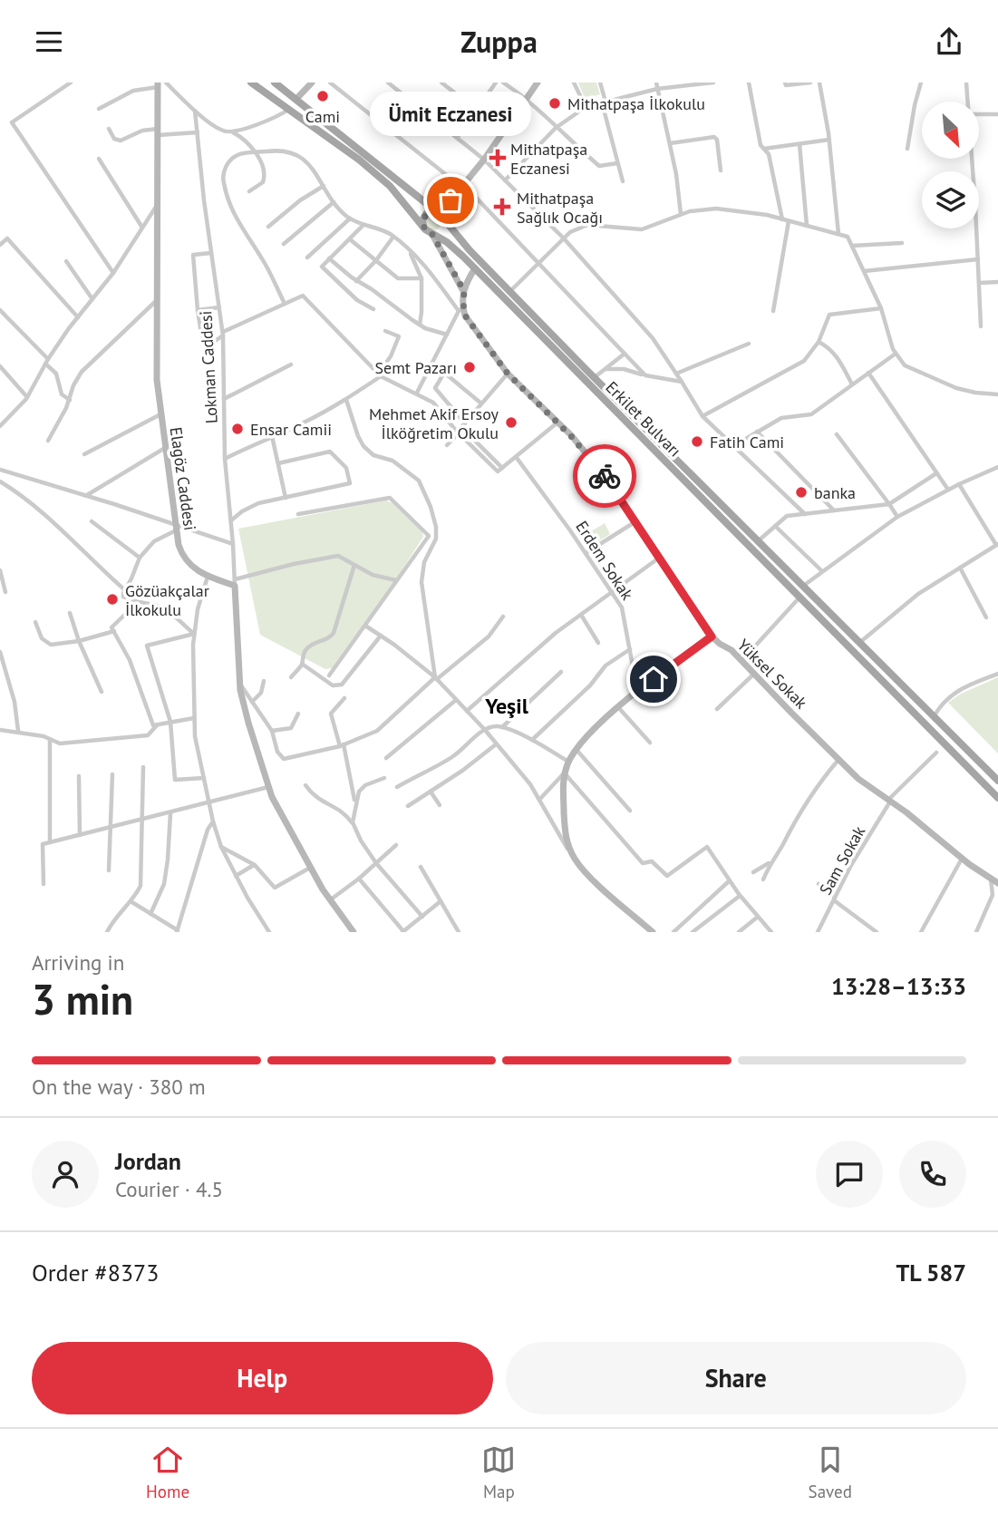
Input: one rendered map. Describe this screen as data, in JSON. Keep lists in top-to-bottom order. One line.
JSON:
{"streets":{"main road":["Erkilet Bulvarı"],"street":["Lokman Caddesi","Elagöz Caddesi","Erdem Sokak","Yüksel Sokak","Sam Sokak"]},"crossings":[["Lokman Caddesi","Elagöz Caddesi"],["Yüksel Sokak","Sam Sokak"]],"districts":["Yeşil"],"places":{"other":["Cami","Mithatpaşa İlkokulu","Ümit Eczanesi","Semt Pazarı","Mehmet Akif Ersoy İlköğretim Okulu","Ensar Camii","Fatih Cami","banka","Gözüakçalar İlkokulu"],"health":["Mithatpaşa Eczanesi","Mithatpaşa Sağlık Ocağı"]},"north":"bottom right","page":{"header":"Zuppa","bubble":"Ümit Eczanesi","heading":["3 min","Arriving in","13:28–13:33"],"panel":["Jordan","Courier · 4.5","Order #8373","TL 587"],"bar":"On the way · 380 m","buttons":["Help","Share"],"tabs":["Home","Map","Saved"]}}
